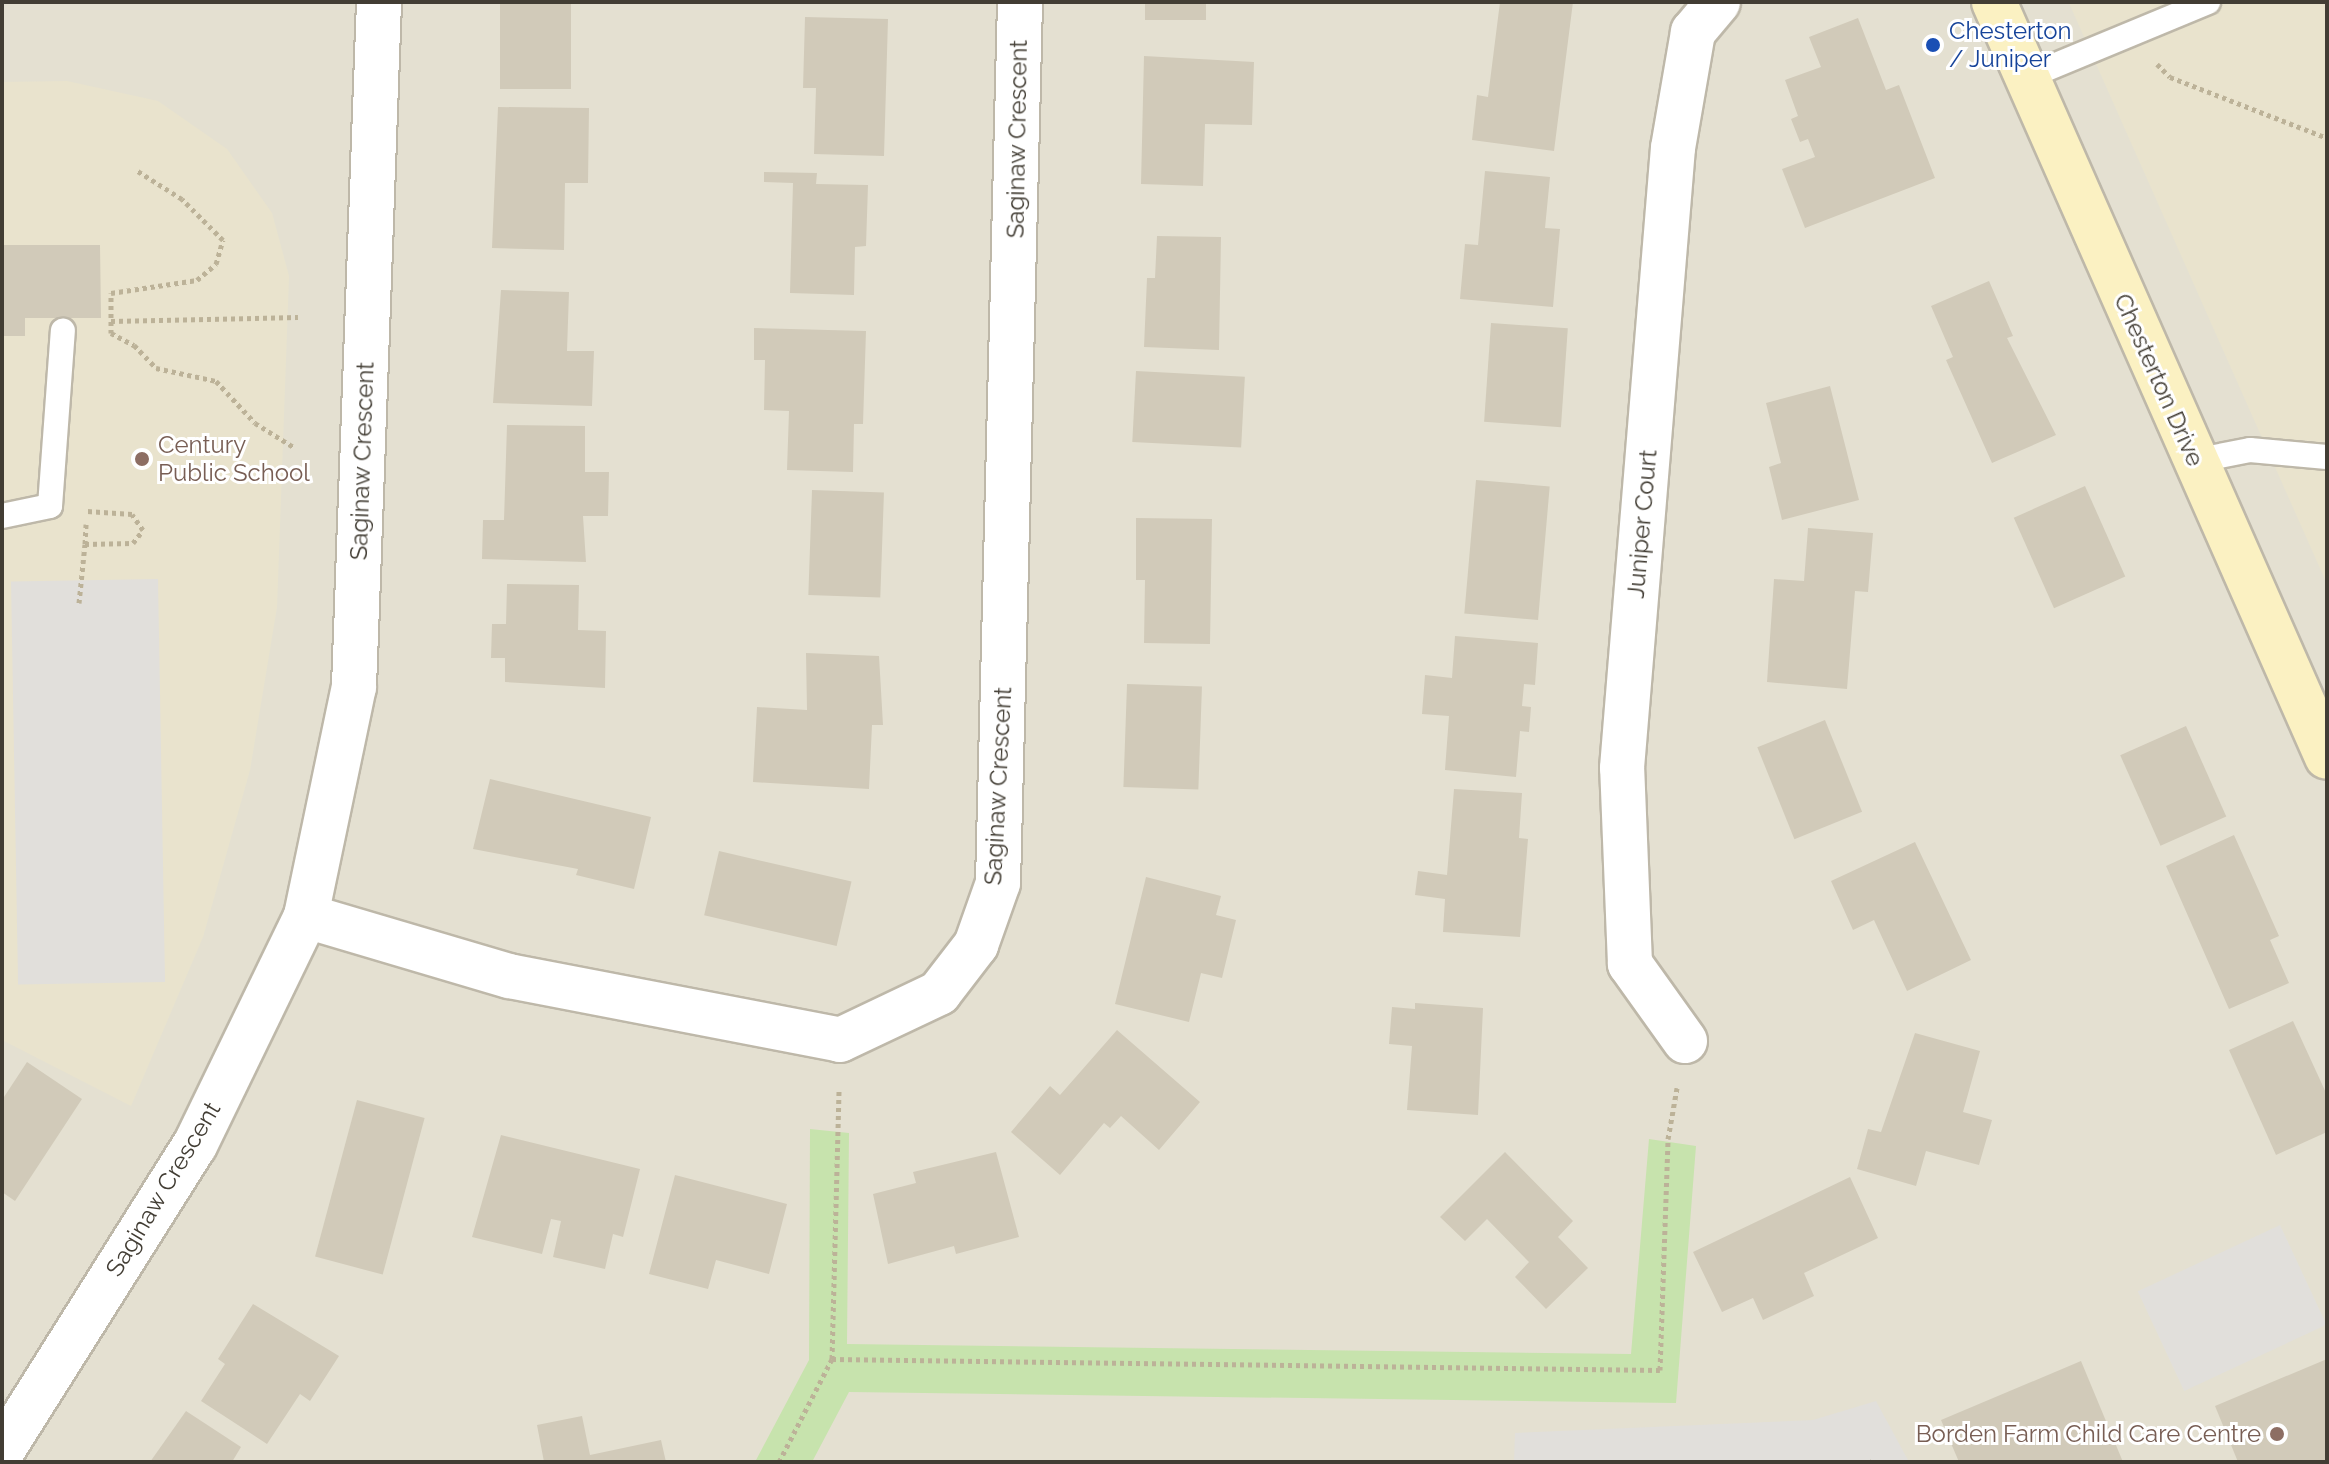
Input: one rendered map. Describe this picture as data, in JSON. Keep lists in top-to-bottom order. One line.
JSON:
{"streets":{"street":["Saginaw Crescent","Chesterton Drive","Juniper Court"]},"places":["Chesterton / Juniper","Century Public School","Borden Farm Child Care Centre"]}
